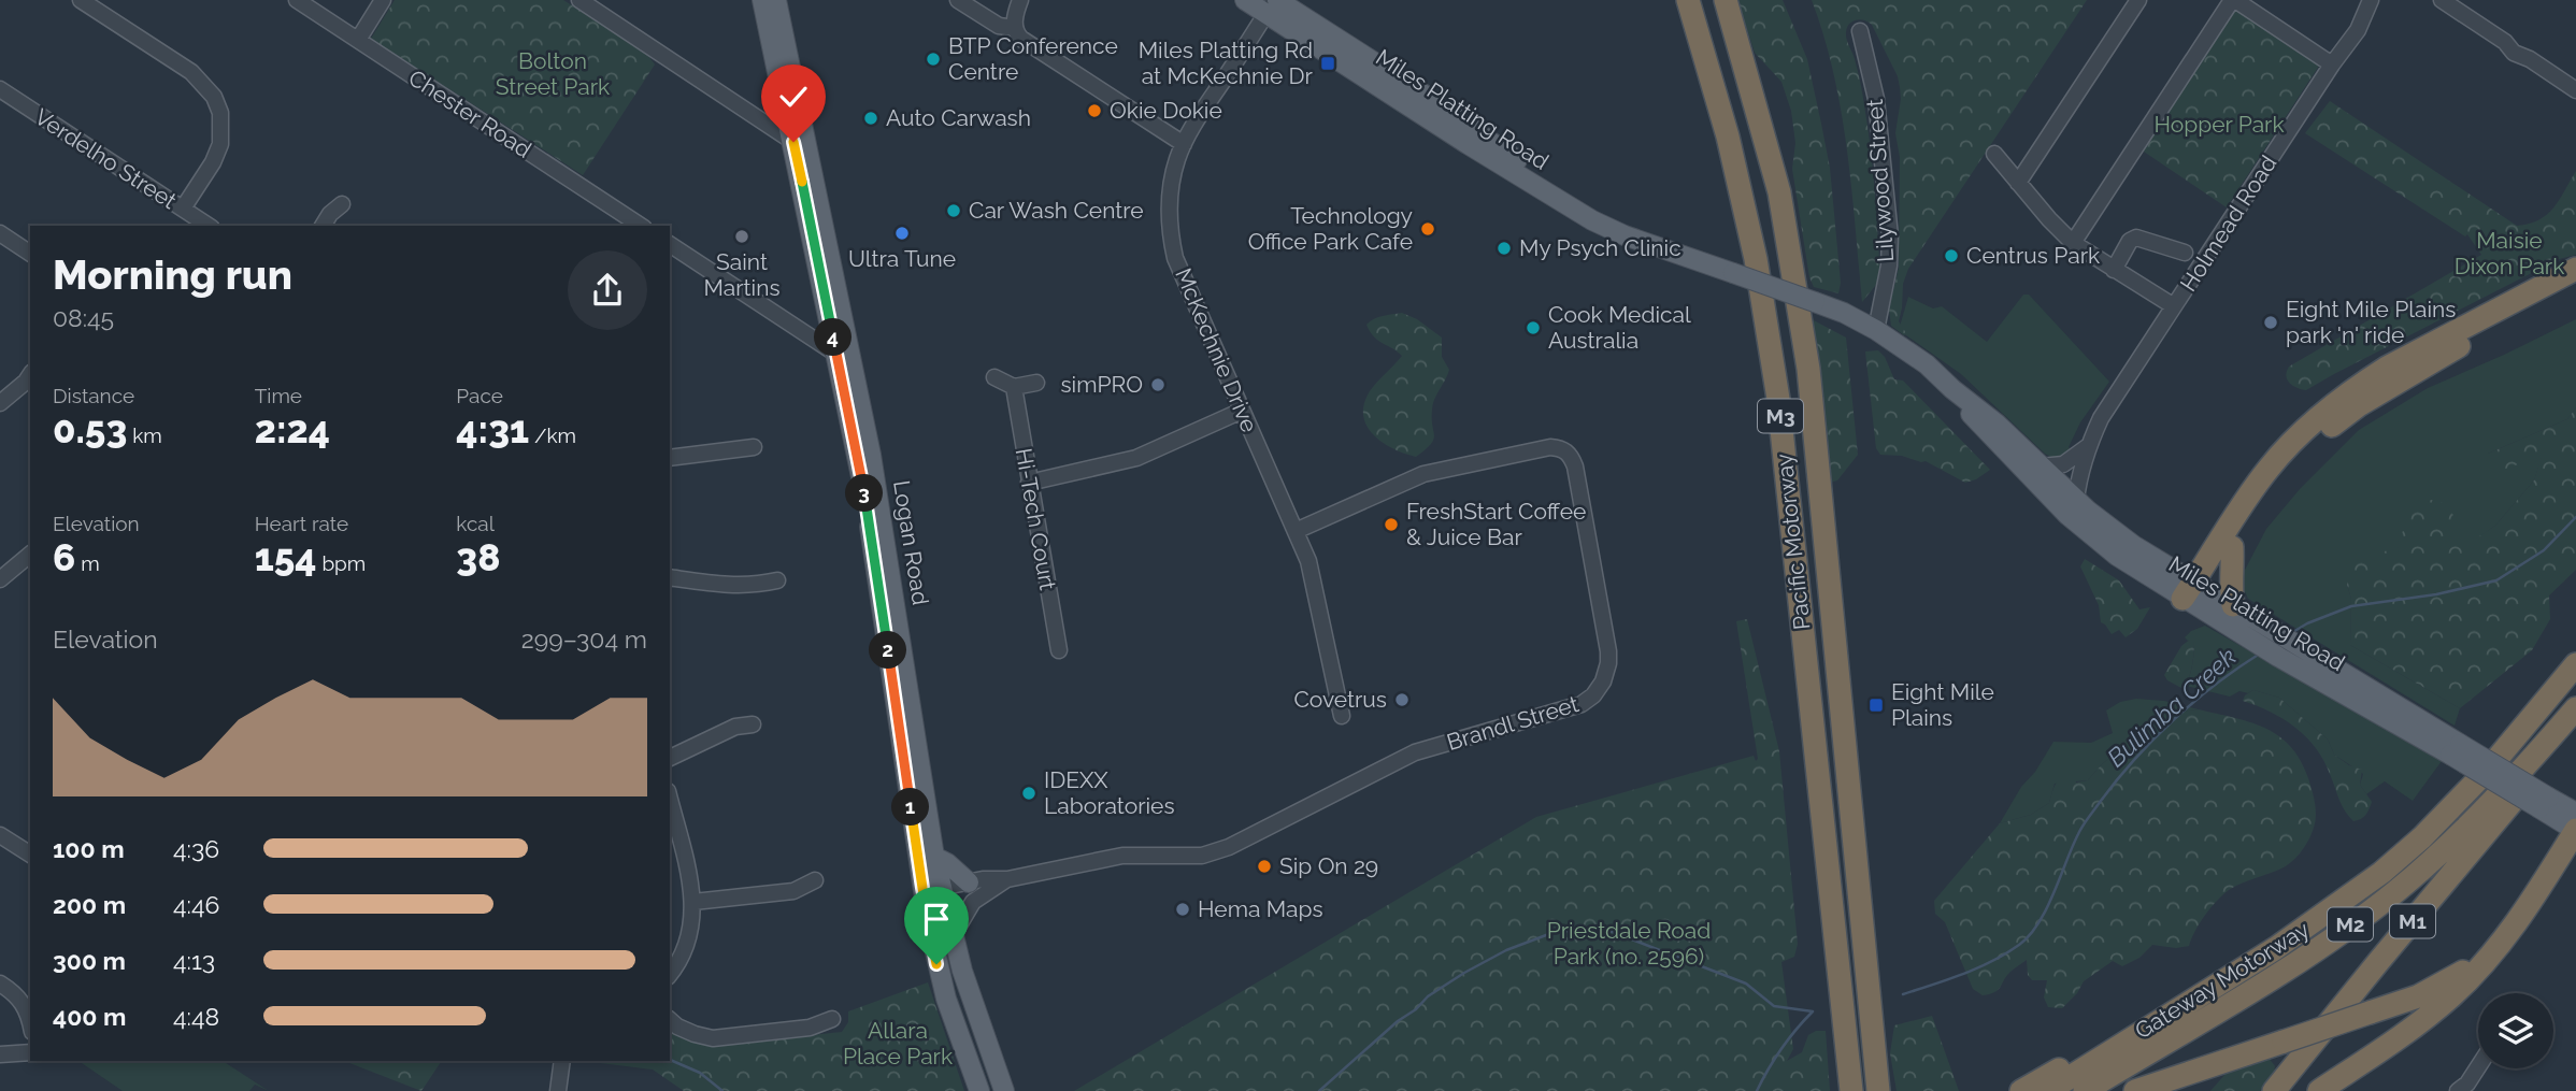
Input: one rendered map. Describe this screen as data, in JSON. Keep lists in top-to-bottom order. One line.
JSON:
{"streets":{"highway":["M3","Pacific Motorway","M1","M2","Gateway Motorway"],"main road":["Miles Platting Road","Logan Road"],"street":["Chester Road","Verdelho Street","Lilywood Street","Holmead Road","McKechnie Drive","Hi-Tech Court","Brandl Street"]},"crossings":[["Miles Platting Road","Lilywood Street"],["Miles Platting Road","Holmead Road"],["Miles Platting Road","McKechnie Drive"],["McKechnie Drive","Brandl Street"],["Logan Road","Brandl Street"],["M1","Gateway Motorway"]],"water":["Bulimba Creek"],"parks":["Bolton Street Park","Hopper Park","Maisie Dixon Park","Priestdale Road Park (no. 2596)","Allara Place Park"],"places":{"other":["BTP Conference Centre","Okie Dokie","Auto Carwash","Car Wash Centre","Technology Office Park Cafe","Ultra Tune","Saint Martins","My Psych Clinic","Centrus Park","Eight Mile Plains park 'n' ride","Cook Medical Australia","simPRO","FreshStart Coffee & Juice Bar","Covetrus","IDEXX Laboratories","Sip On 29","Hema Maps"],"transit":["Miles Platting Rd at McKechnie Dr","Eight Mile Plains"]},"page":{"heading":["Morning run","08:45"],"pins":["4","3","2","1"],"stats":[["Distance","0.53 km"],["Time","2:24"],["Pace","4:31 /km"],["Elevation","6 m"],["Heart rate","154 bpm"],["kcal","38"]],"chart":["Elevation","299–304 m"],"list":[{"name":"100 m","note":"4:36"},{"name":"200 m","note":"4:46"},{"name":"300 m","note":"4:13"},{"name":"400 m","note":"4:48"}]}}
